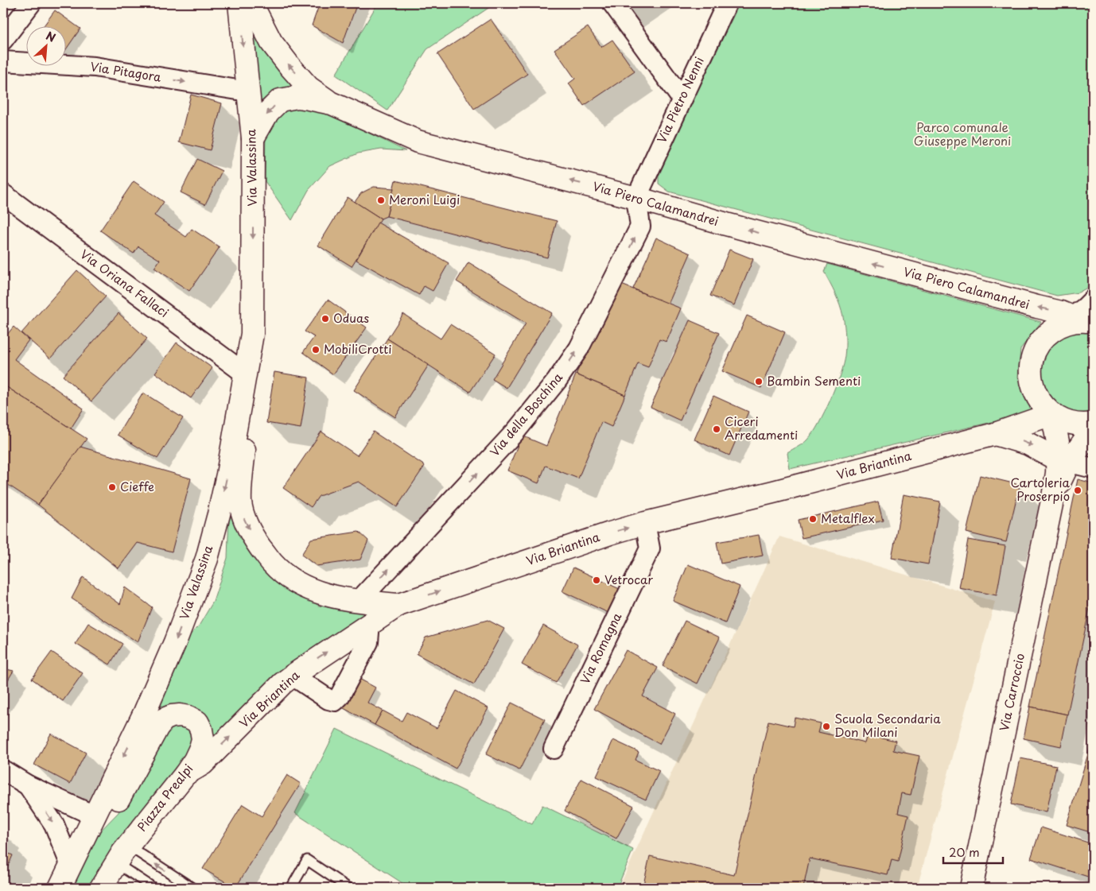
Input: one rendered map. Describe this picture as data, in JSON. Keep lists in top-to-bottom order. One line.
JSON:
{"streets":{"main road":["Via Valassina","Via Piero Calamandrei","Via Briantina","Via Carroccio","Piazza Prealpi"],"street":["Via Pitagora","Via Pietro Nenni","Via Oriana Fallaci","Via della Boschina","Via Romagna"]},"crossings":[["Via Pitagora","Via Valassina"],["Via Pietro Nenni","Via Piero Calamandrei"],["Via Pietro Nenni","Via della Boschina"],["Via Valassina","Via Piero Calamandrei"],["Via Valassina","Via Oriana Fallaci"],["Via Valassina","Via della Boschina"],["Via Valassina","Via Briantina"],["Via Valassina","Piazza Prealpi"],["Via Piero Calamandrei","Via della Boschina"],["Via Briantina","Via Romagna"],["Via Briantina","Via Carroccio"],["Via Briantina","Piazza Prealpi"]],"one_way":["Via Pitagora","Via Valassina","Via Piero Calamandrei","Via della Boschina","Via Briantina"],"parks":["Parco comunale Giuseppe Meroni"],"places":["Meroni Luigi","Oduas","MobiliCrotti","Bambin Sementi","Ciceri Arredamenti","Cieffe","Cartoleria Proserpio","Metalflex","Vetrocar","Scuola Secondaria Don Milani"],"scale_bar":"20 m","north":"top right"}
